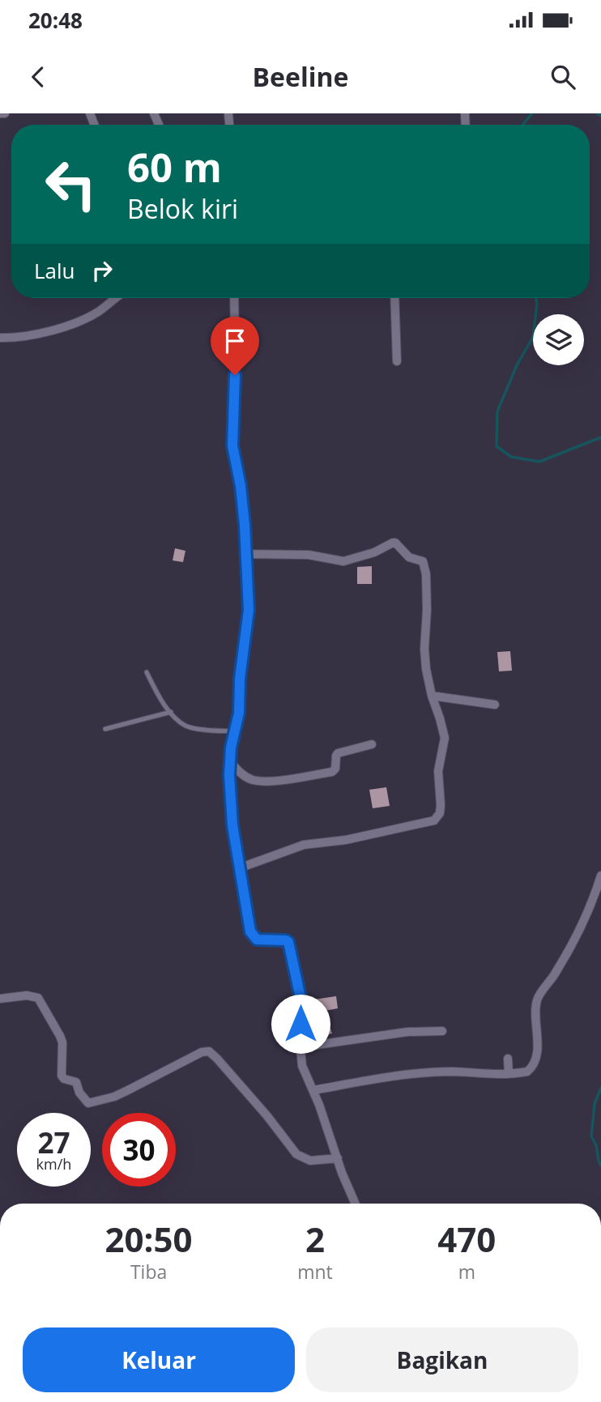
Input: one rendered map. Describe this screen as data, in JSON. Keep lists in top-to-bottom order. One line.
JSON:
{"page":{"status":"20:48","header":"Beeline","turn":["60 m","Belok kiri"],"then":"Lalu","speed":"27 km/h","limit":"30","eta":["20:50","Tiba","2","mnt","470","m"],"buttons":["Keluar","Bagikan"]}}
